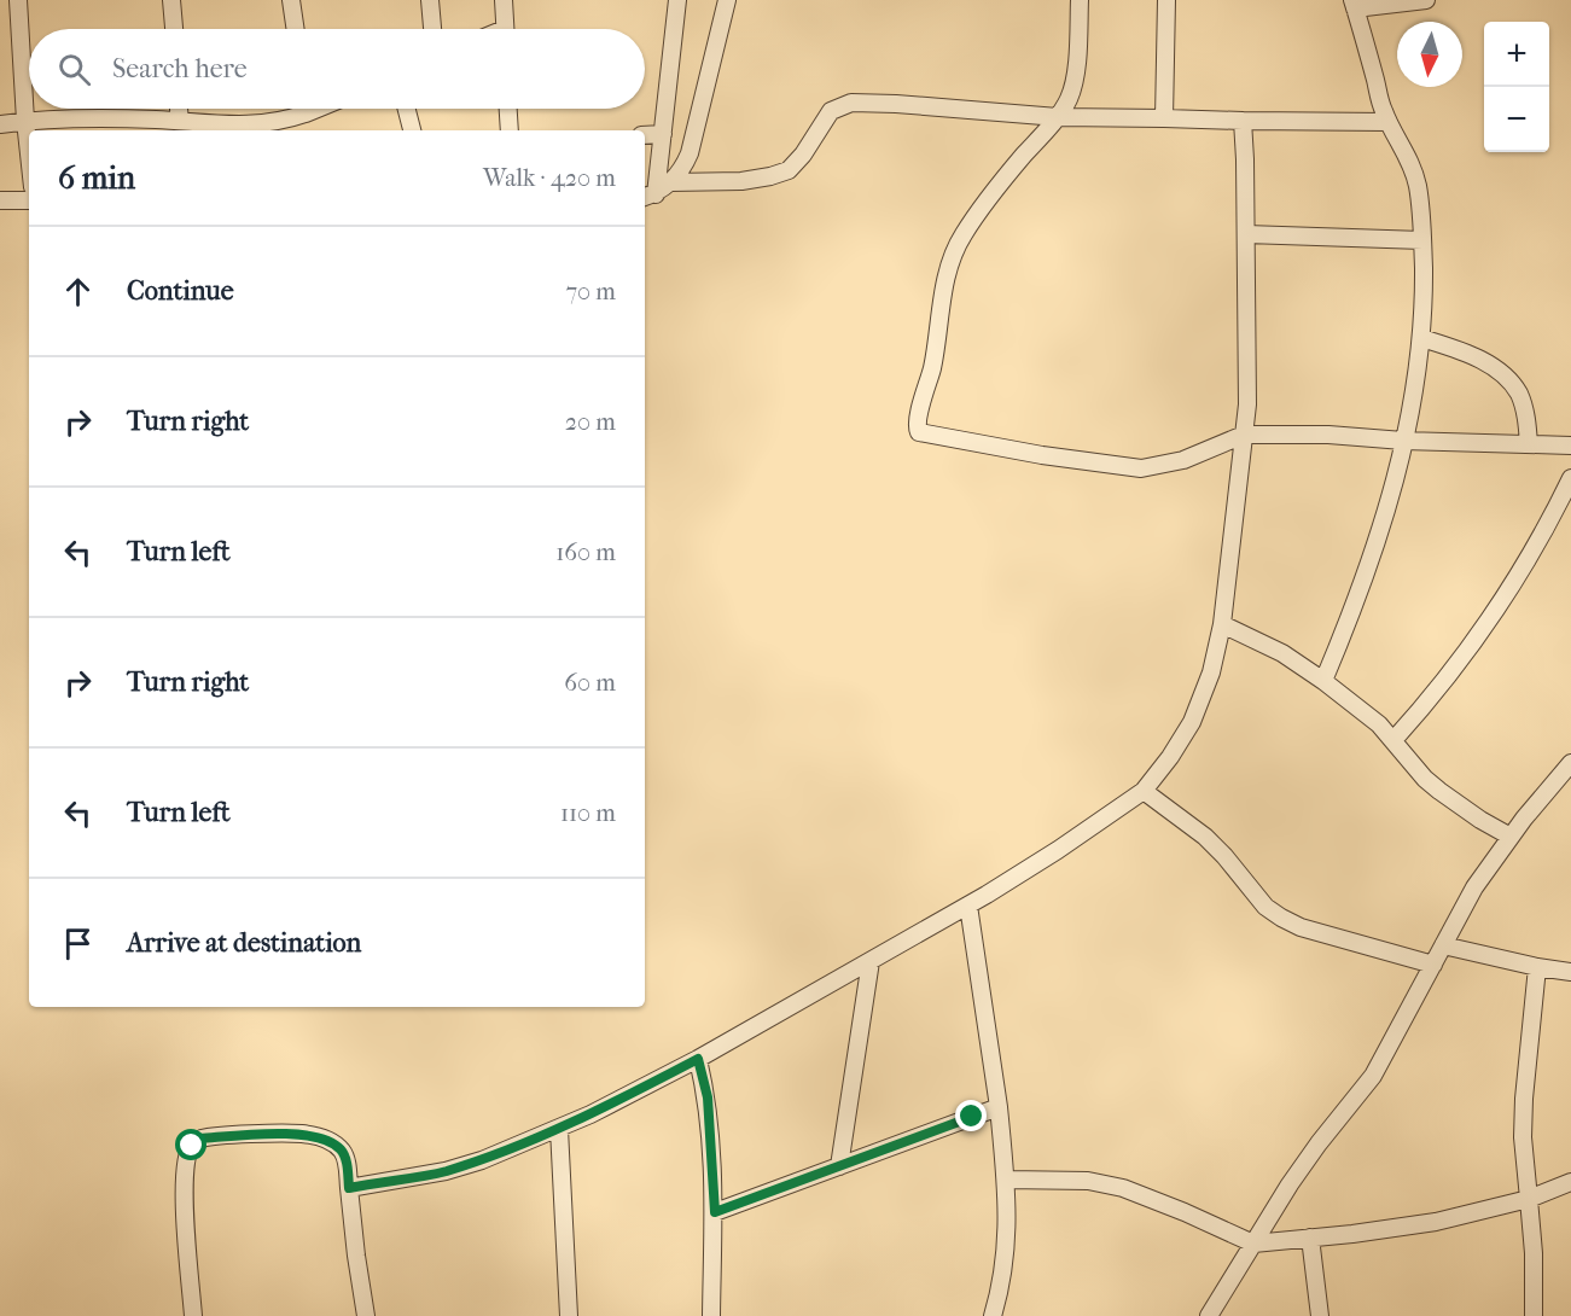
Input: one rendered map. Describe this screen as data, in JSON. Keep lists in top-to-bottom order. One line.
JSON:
{"north":"bottom","page":{"map_buttons":["+","−"],"search":"Search here","heading":["6 min","Walk · 420 m"],"list":[["Continue","70 m"],["Turn right","20 m"],["Turn left","160 m"],["Turn right","60 m"],["Turn left","110 m"],"Arrive at destination"]}}
